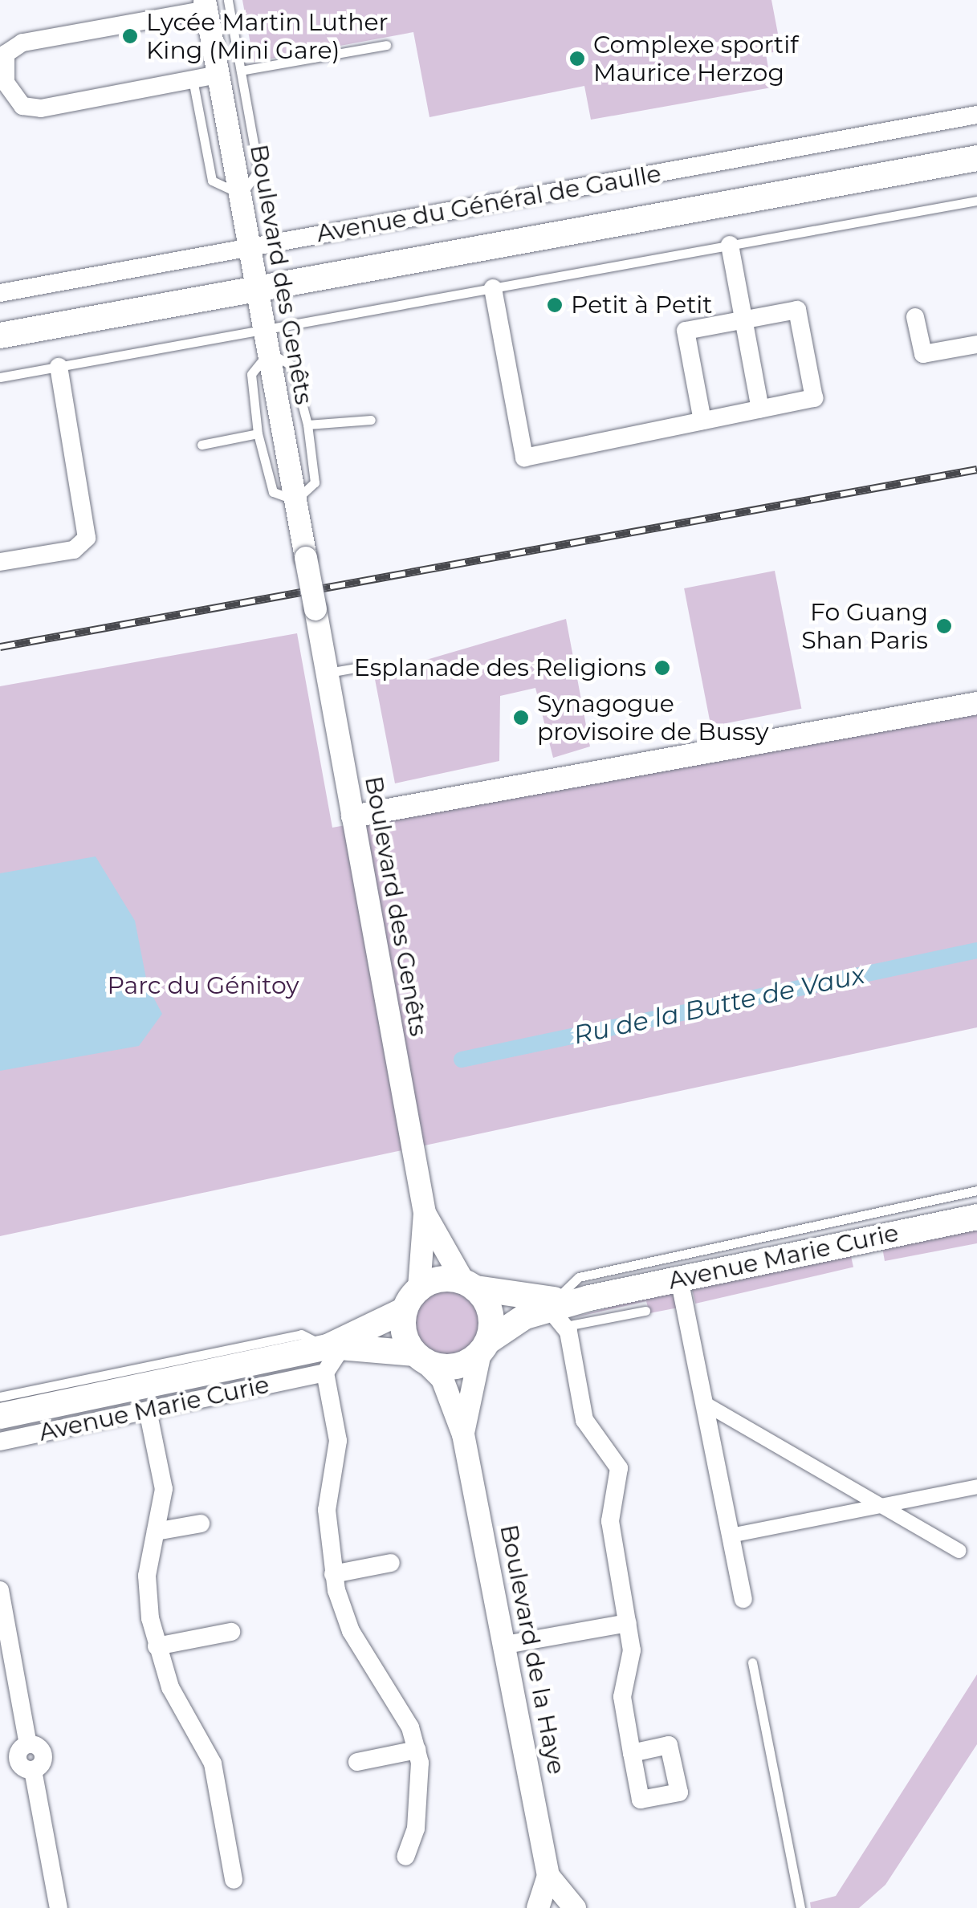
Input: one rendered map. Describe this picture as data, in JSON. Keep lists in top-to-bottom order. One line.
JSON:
{"streets":{"main road":["Avenue du Général de Gaulle","Avenue Marie Curie"],"street":["Boulevard des Genêts","Boulevard de la Haye"]},"crossings":[["Avenue du Général de Gaulle","Boulevard des Genêts"],["Boulevard des Genêts","Avenue Marie Curie"],["Boulevard des Genêts","Boulevard de la Haye"],["Avenue Marie Curie","Boulevard de la Haye"]],"water":["Ru de la Butte de Vaux"],"parks":["Parc du Génitoy"],"places":["Lycée Martin Luther King (Mini Gare)","Complexe sportif Maurice Herzog","Petit à Petit","Fo Guang Shan Paris","Esplanade des Religions","Synagogue provisoire de Bussy"]}
